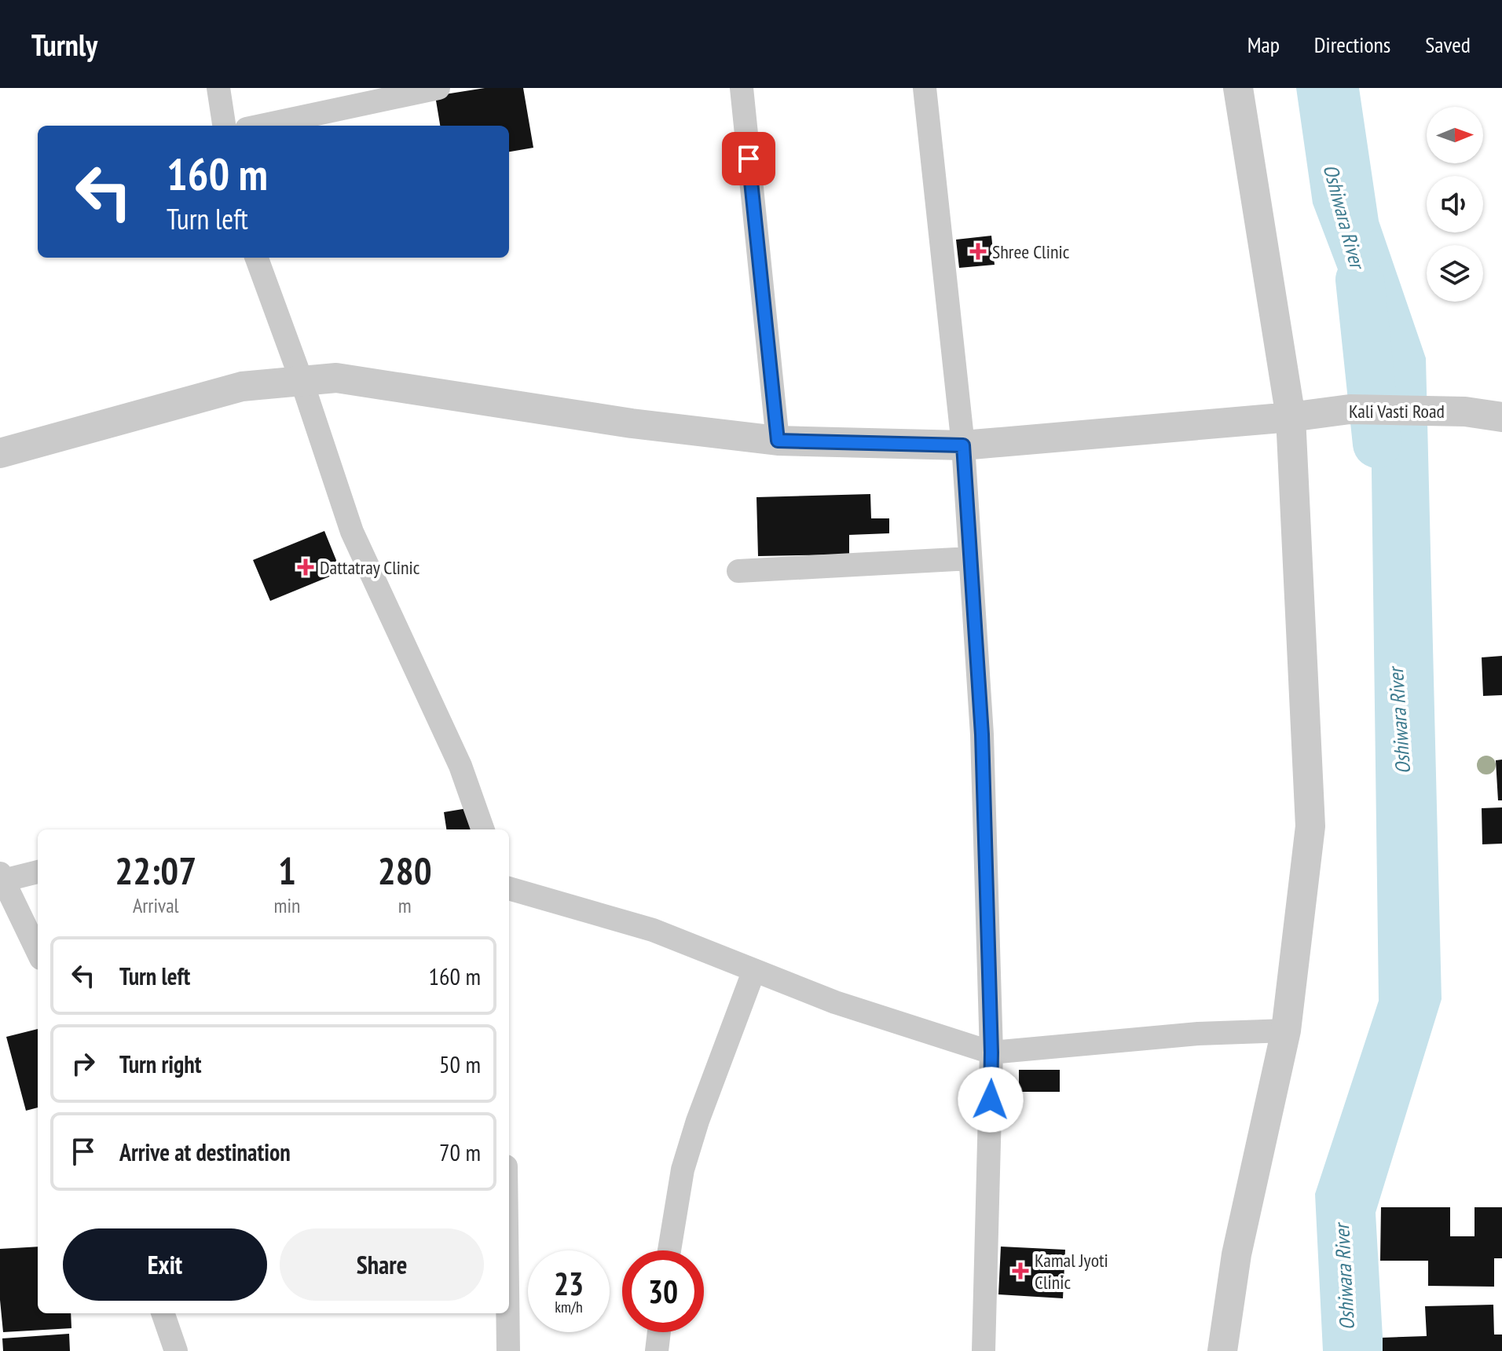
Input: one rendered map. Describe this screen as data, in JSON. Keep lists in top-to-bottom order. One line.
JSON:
{"streets":{"street":["Kali Vasti Road"]},"water":["Oshiwara River"],"places":{"health":["Shree Clinic","Dattatray Clinic","Kamal Jyoti Clinic"]},"north":"right","page":{"header":"Turnly","nav":["Map","Directions","Saved"],"turn":["160 m","Turn left"],"eta":["22:07","Arrival","1","min","280","m"],"list":[{"name":"Turn left","value":"160 m"},{"name":"Turn right","value":"50 m"},{"name":"Arrive at destination","value":"70 m"}],"buttons":["Exit","Share"],"speed":"23 km/h","limit":"30"}}
